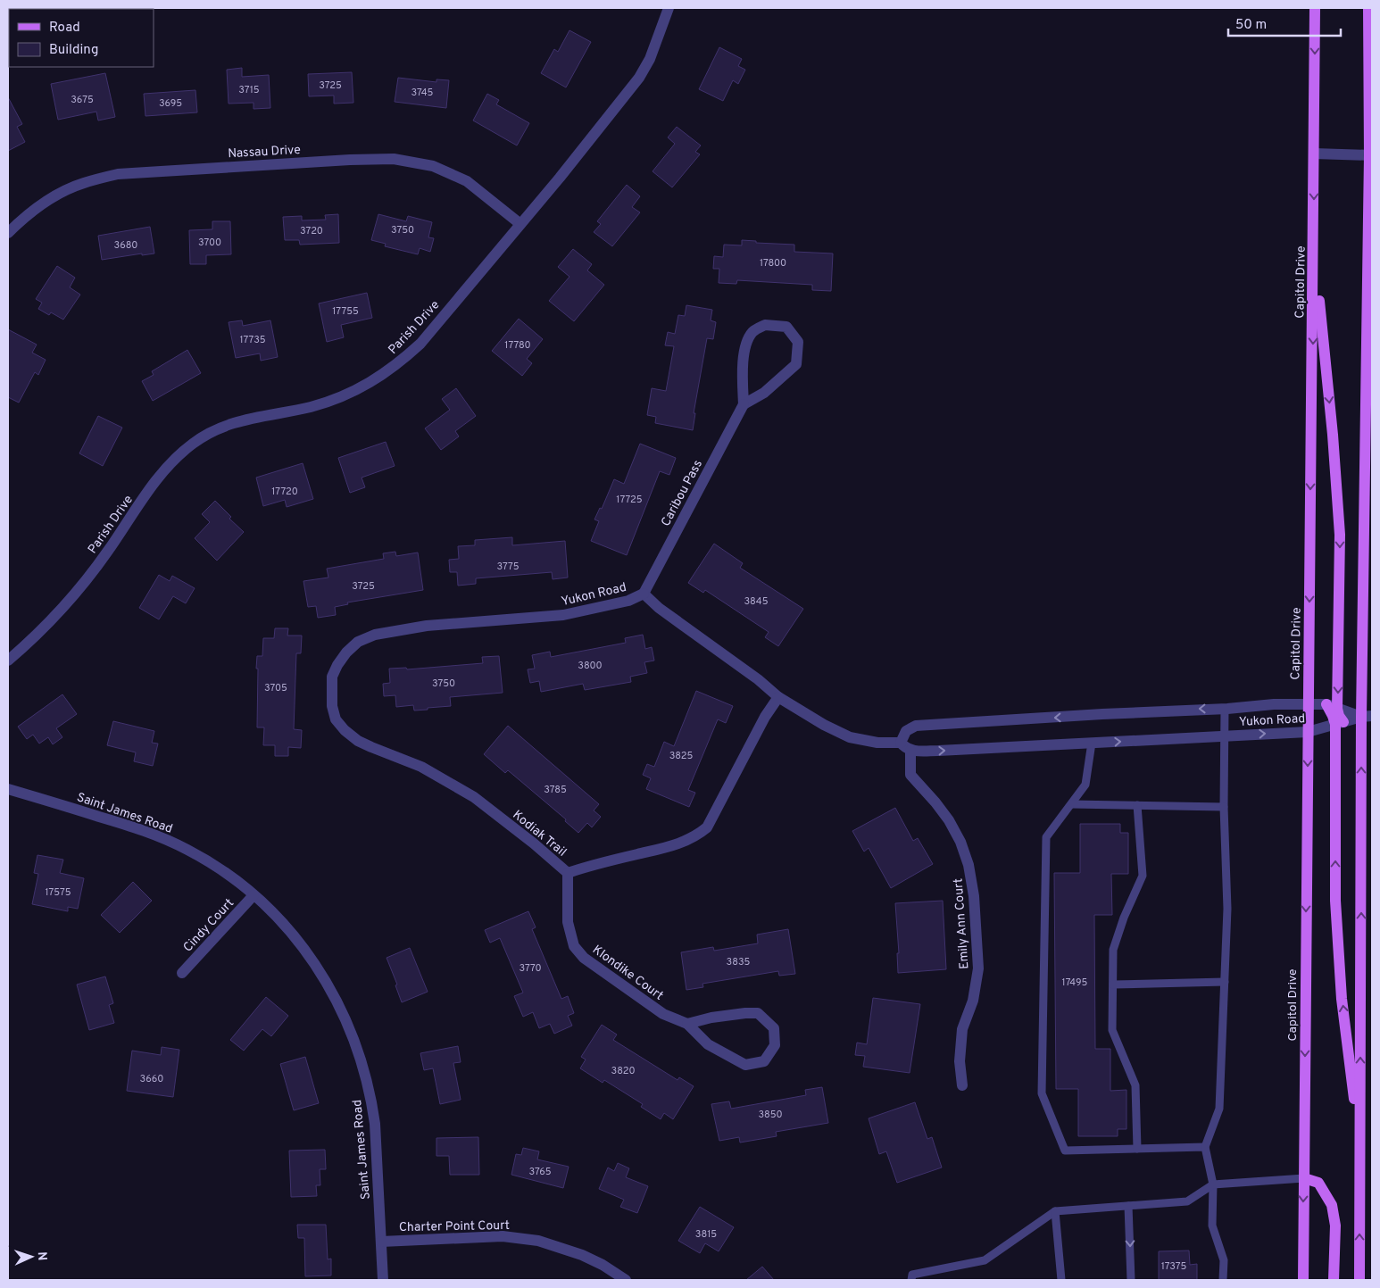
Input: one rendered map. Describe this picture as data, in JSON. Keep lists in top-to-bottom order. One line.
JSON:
{"streets":{"main road":["Capitol Drive"],"street":["Nassau Drive","Parish Drive","Caribou Pass","Yukon Road","Saint James Road","Kodiak Trail","Emily Ann Court","Cindy Court","Klondike Court","Charter Point Court"]},"crossings":[["Nassau Drive","Parish Drive"],["Capitol Drive","Yukon Road"],["Caribou Pass","Yukon Road"],["Yukon Road","Kodiak Trail"],["Yukon Road","Emily Ann Court"],["Saint James Road","Cindy Court"],["Saint James Road","Charter Point Court"],["Kodiak Trail","Klondike Court"]],"house_numbers":["3725","3715","3745","3675","3695","3750","3720","3700","3680","17800","17755","17735","17780","17720","17725","3775","3725","3845","3800","3750","3705","3825","3785","17575","3835","3770","17495","3820","3660","3850","3765","3815","17375"],"legend":["Road","Building"],"scale_bar":"50 m","north":"right"}
